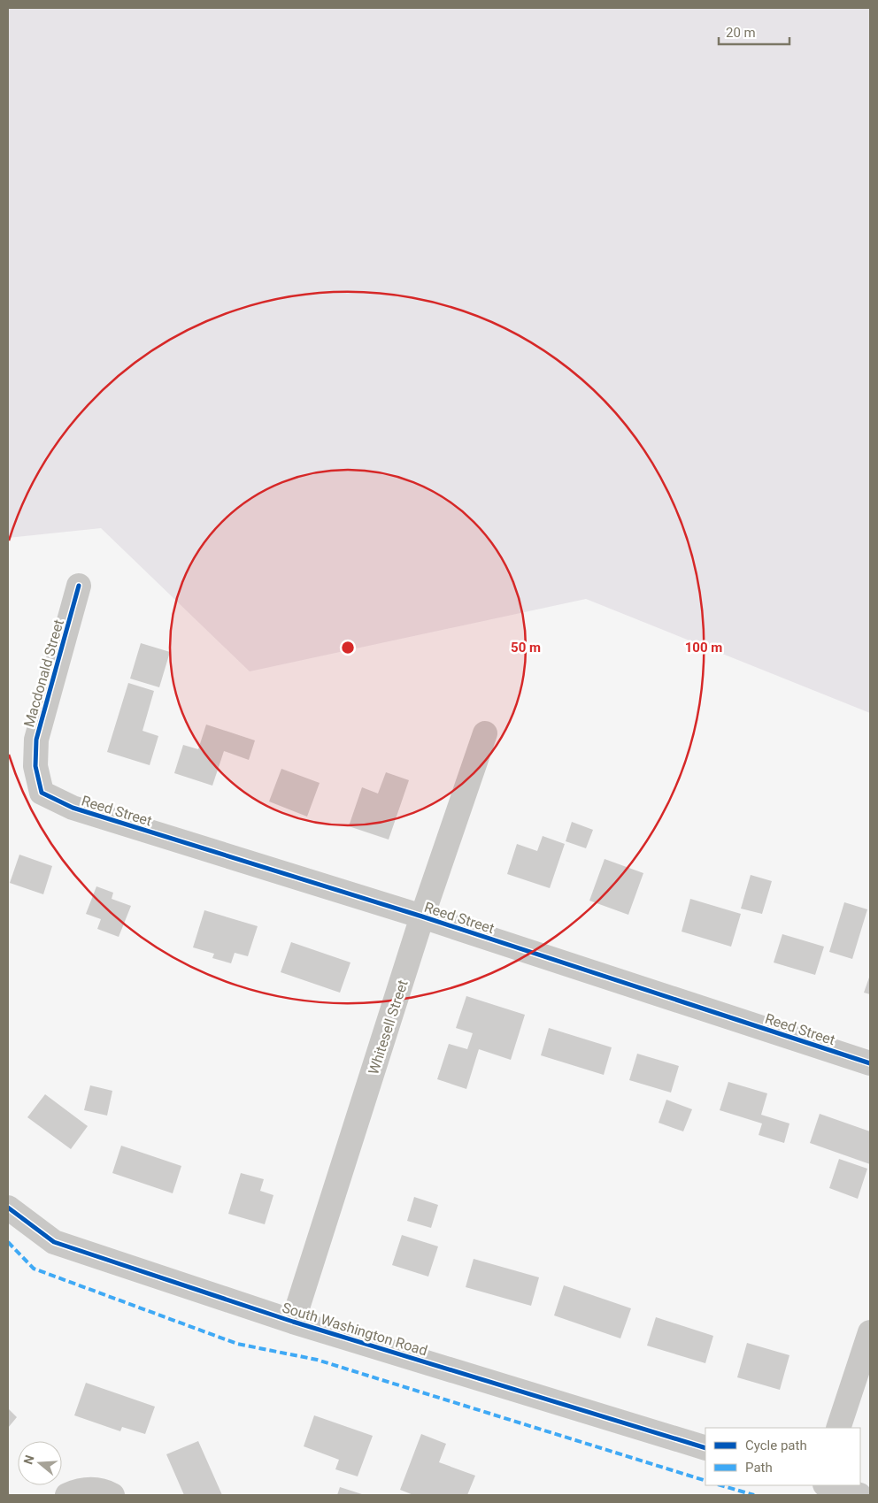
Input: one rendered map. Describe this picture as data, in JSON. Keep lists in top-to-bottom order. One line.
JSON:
{"streets":{"street":["Macdonald Street","Reed Street","Whitesell Street","South Washington Road"]},"crossings":[["Macdonald Street","Reed Street"],["Reed Street","Whitesell Street"],["Whitesell Street","South Washington Road"]],"legend":["Cycle path","Path"],"scale_bar":"20 m","north":"left","rings":["50 m","100 m"]}
